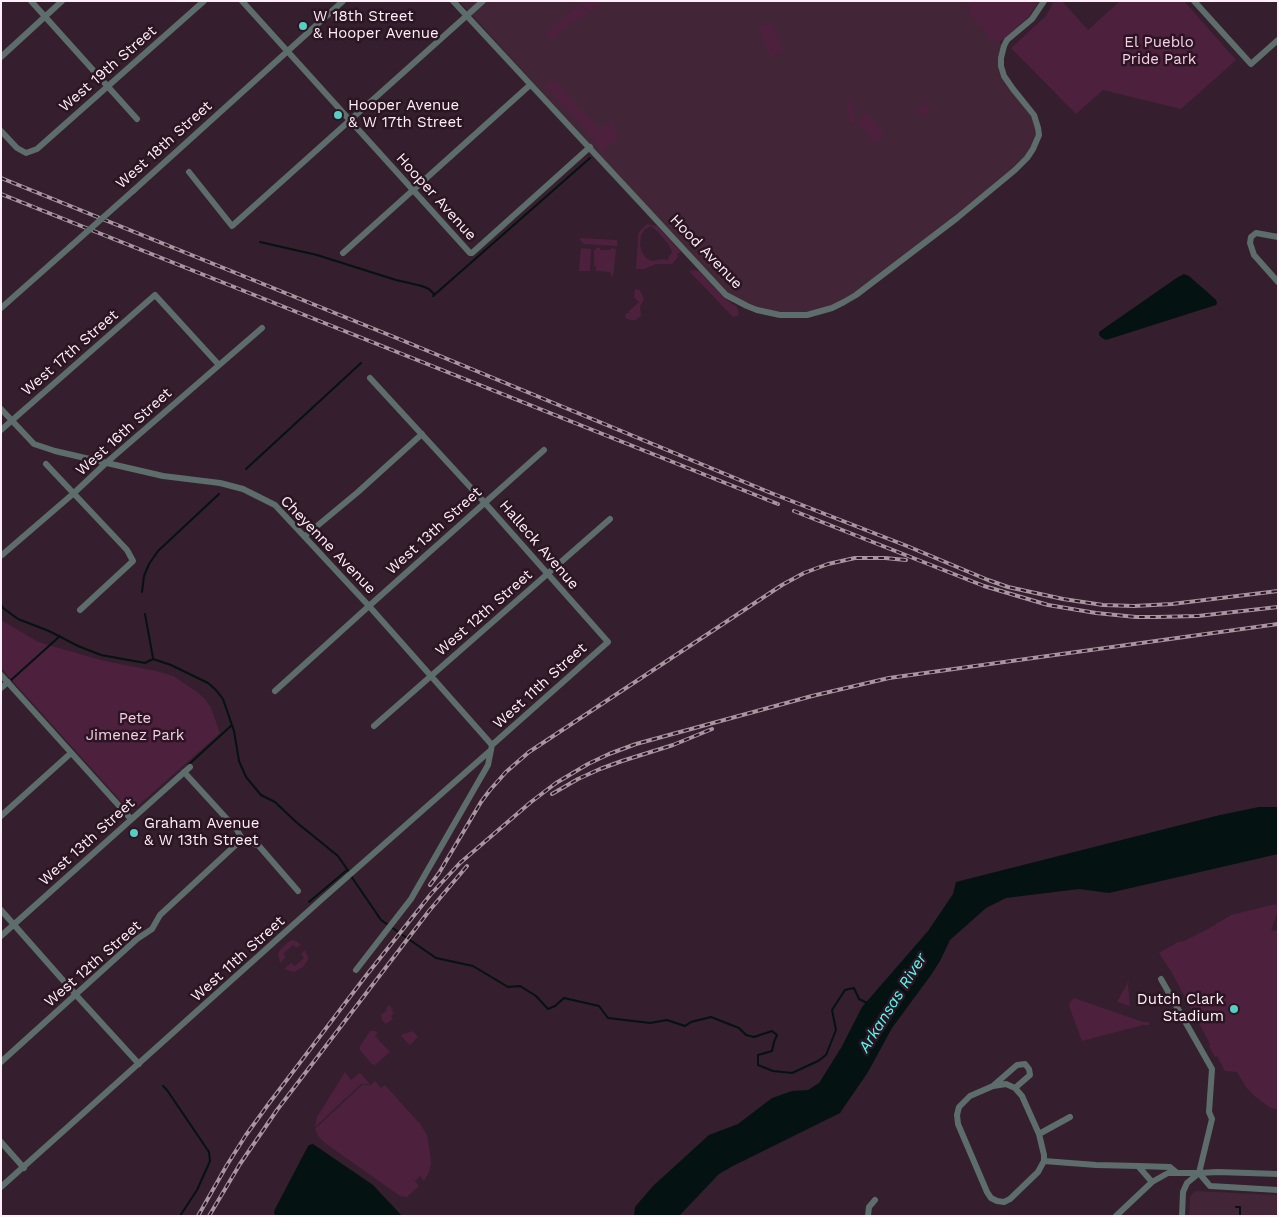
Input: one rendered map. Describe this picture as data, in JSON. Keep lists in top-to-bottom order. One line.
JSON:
{"streets":{"street":["West 19th Street","West 18th Street","Hooper Avenue","Hood Avenue","West 17th Street","West 16th Street","West 13th Street","Cheyenne Avenue","Halleck Avenue","West 12th Street","West 11th Street"]},"crossings":[["West 18th Street","Hooper Avenue"],["Hooper Avenue","Hood Avenue"],["West 17th Street","West 16th Street"],["West 17th Street","Cheyenne Avenue"],["West 16th Street","Cheyenne Avenue"],["West 13th Street","Cheyenne Avenue"],["West 13th Street","Halleck Avenue"],["Cheyenne Avenue","West 12th Street"],["Cheyenne Avenue","West 11th Street"],["Halleck Avenue","West 12th Street"],["Halleck Avenue","West 11th Street"]],"water":["Arkansas River"],"parks":["El Pueblo Pride Park","Pete Jimenez Park"],"places":["W 18th Street & Hooper Avenue","Hooper Avenue & W 17th Street","Graham Avenue & W 13th Street","Dutch Clark Stadium"]}
